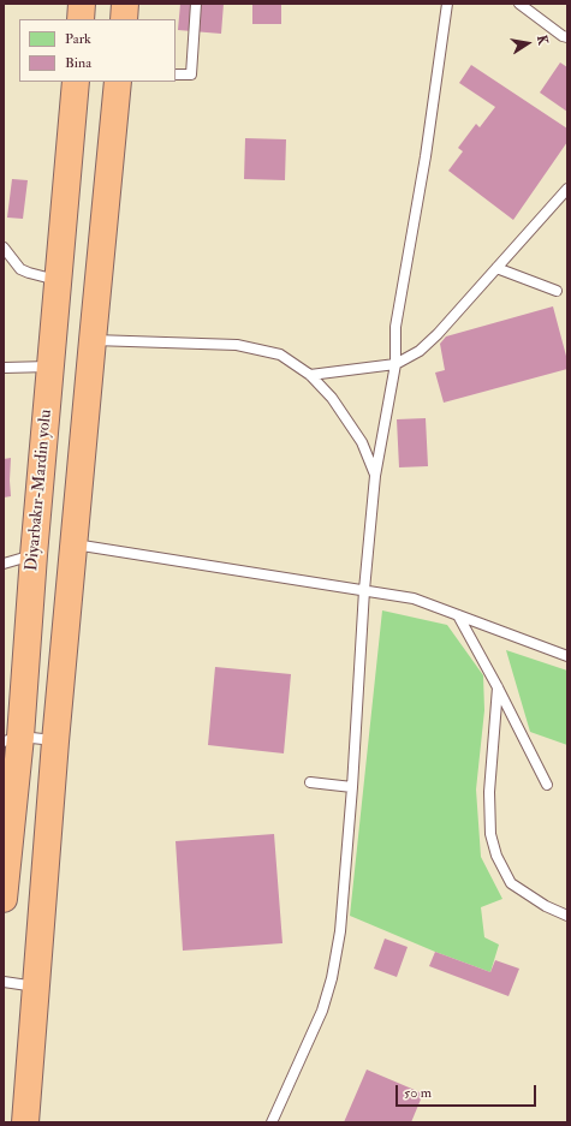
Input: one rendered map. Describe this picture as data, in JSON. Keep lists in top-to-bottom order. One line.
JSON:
{"streets":{"highway":["Diyarbakır-Mardin yolu"]},"legend":["Park","Bina"],"scale_bar":"50 m","north":"right"}
